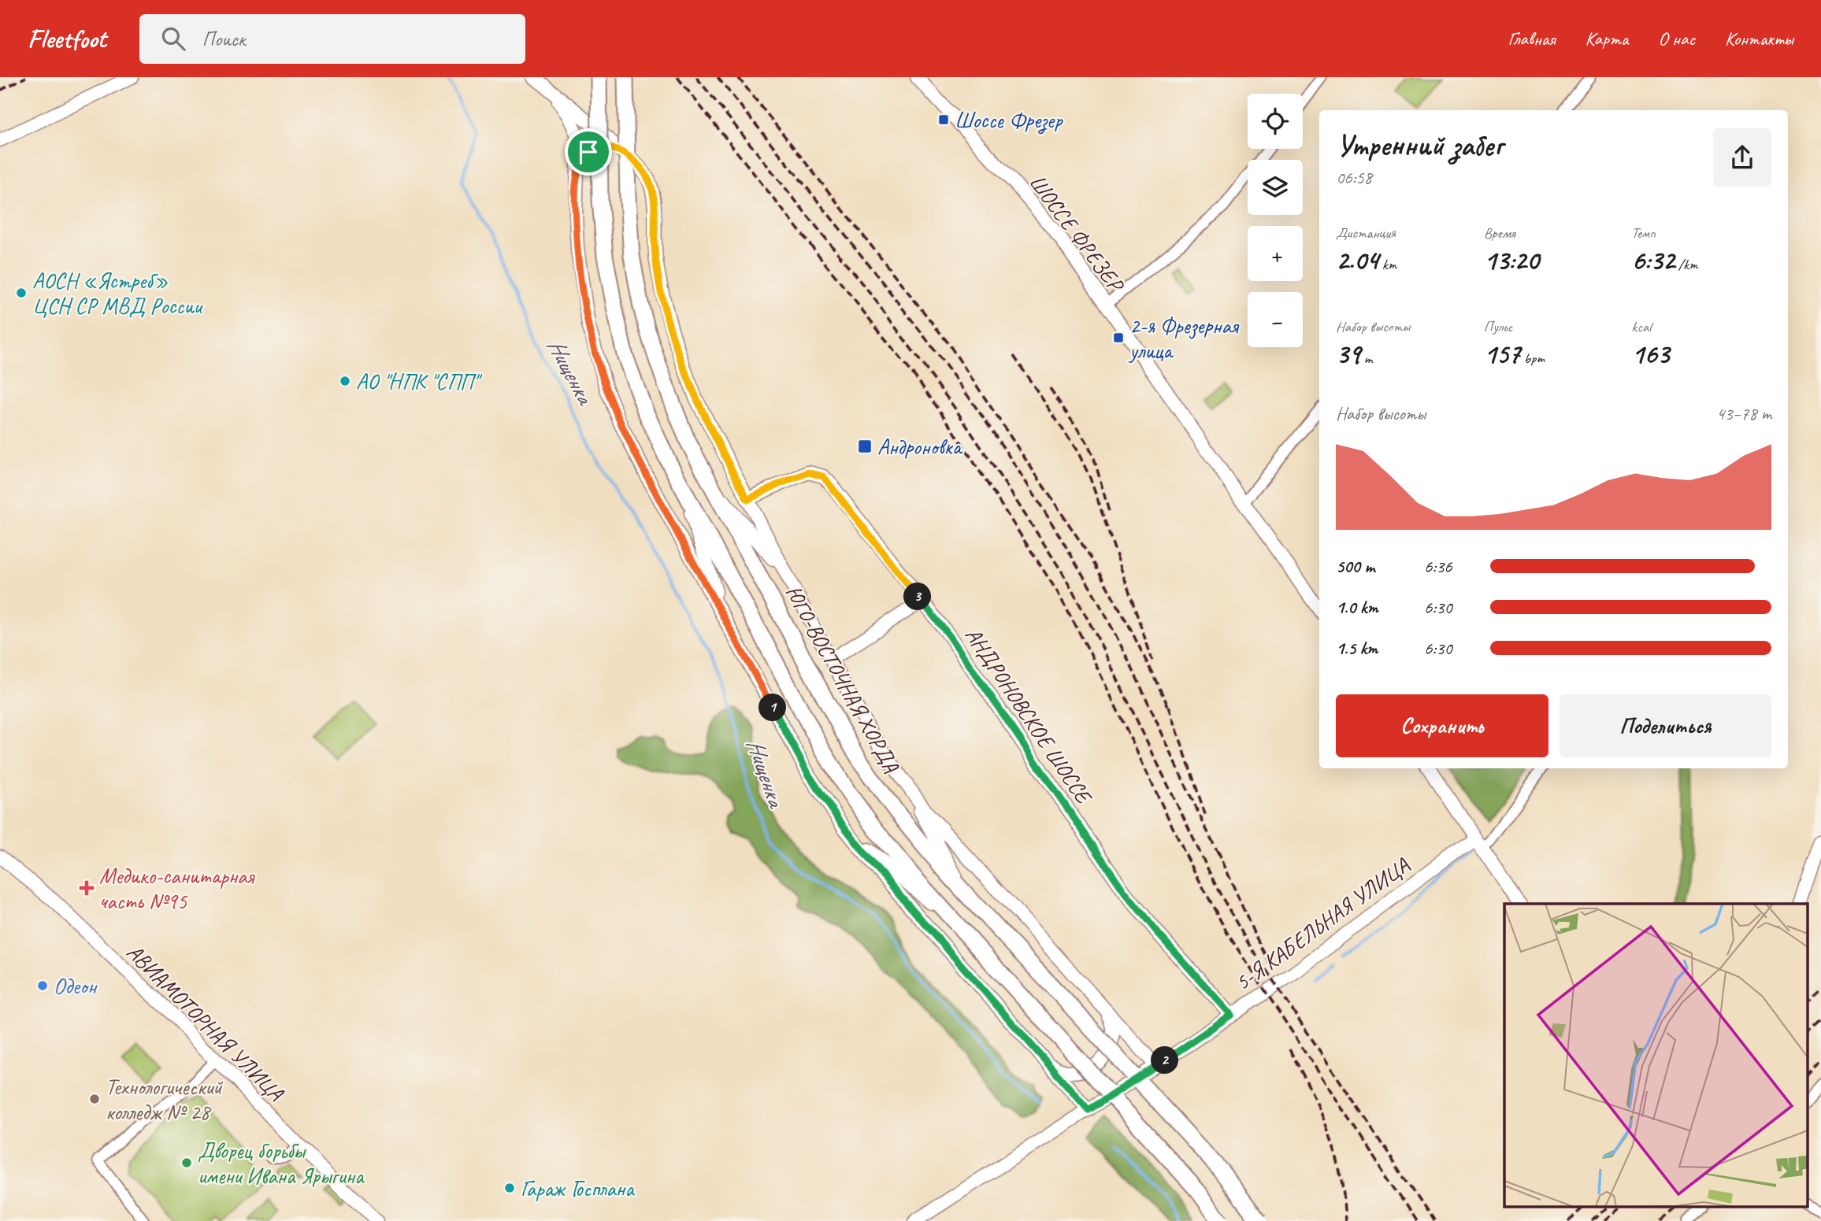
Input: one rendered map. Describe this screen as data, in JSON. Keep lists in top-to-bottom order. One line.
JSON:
{"streets":{"main road":["ЮГО-ВОСТОЧНАЯ ХОРДА"],"street":["ШОССЕ ФРЕЗЕР","АНДРОНОВСКОЕ ШОССЕ","5-Я КАБЕЛЬНАЯ УЛИЦА","АВИАМОТОРНАЯ УЛИЦА"]},"crossings":[["АНДРОНОВСКОЕ ШОССЕ","5-Я КАБЕЛЬНАЯ УЛИЦА"]],"water":["Нищенка"],"places":{"transit":["Шоссе Фрезер","2-я Фрезерная улица","Андроновка"],"other":["АОСН «Ястреб» ЦСН СР МВД России","АО \"НПК \"СПП\"","Одеон","Технологический колледж № 28","Дворец борьбы имени Ивана Ярыгина","Гараж Госплана"],"health":["Медико-санитарная часть №95"]},"page":{"header":"Fleetfoot","search":"Поиск","nav":["Главная","Карта","О нас","Контакты"],"map_buttons":["+","−"],"heading":["Утренний забег","06:58"],"stats":[["Дистанция","2.04 km"],["Время","13:20"],["Темп","6:32 /km"],["Набор высоты","39 m"],["Пульс","157 bpm"],["kcal","163"]],"chart":["Набор высоты","43–78 m"],"list":[{"name":"500 m","note":"6:36"},{"name":"1.0 km","note":"6:30"},{"name":"1.5 km","note":"6:30"}],"pins":["3","1","2"],"buttons":["Сохранить","Поделиться"]}}
